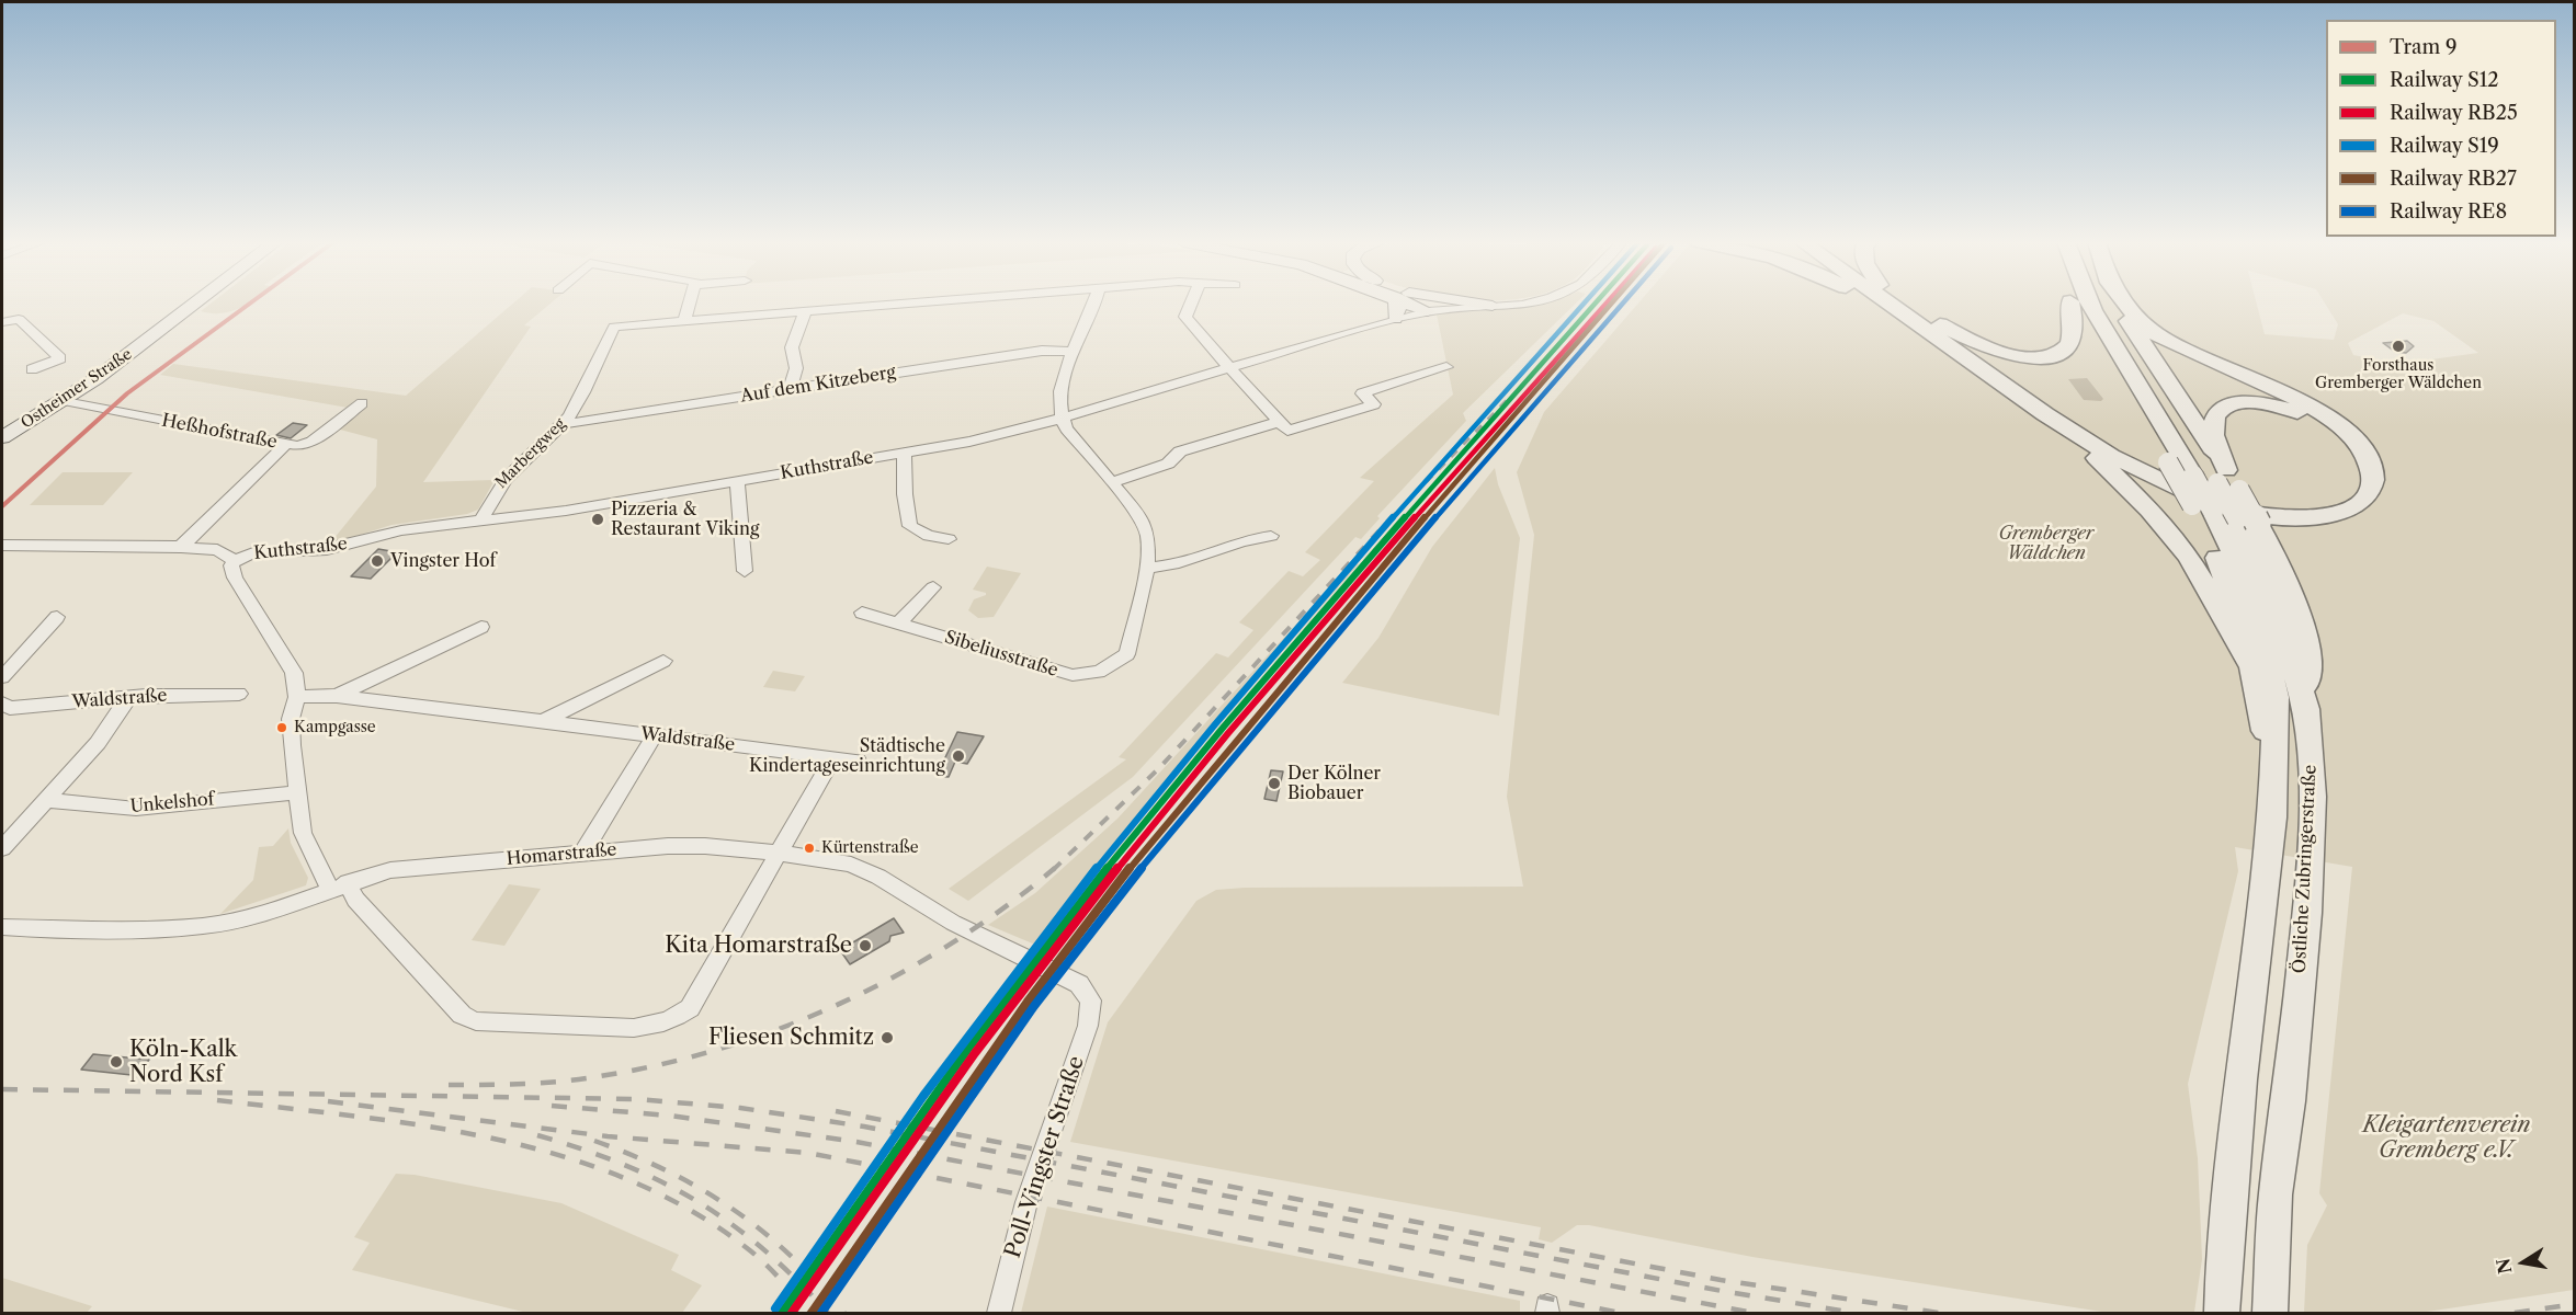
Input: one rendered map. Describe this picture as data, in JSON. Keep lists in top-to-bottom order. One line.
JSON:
{"streets":{"highway":["Östliche Zubringerstraße"],"main road":["Ostheimer Straße"],"street":["Auf dem Kitzeberg","Heßhofstraße","Marbergweg","Kuthstraße","Sibeliusstraße","Waldstraße","Unkelshof","Homarstraße","Poll-Vingster Straße"]},"crossings":[["Auf dem Kitzeberg","Marbergweg"],["Ostheimer Straße","Heßhofstraße"],["Marbergweg","Kuthstraße"],["Kuthstraße","Sibeliusstraße"],["Homarstraße","Poll-Vingster Straße"]],"parks":["Gremberger Wäldchen","Kleigartenverein Gremberg e.V."],"places":["Forsthaus Gremberger Wäldchen","Pizzeria & Restaurant Viking","Vingster Hof","Kampgasse","Städtische Kindertageseinrichtung","Der Kölner Biobauer","Kürtenstraße","Kita Homarstraße","Fliesen Schmitz","Köln-Kalk Nord Ksf"],"lines":["tram line 9","rail line S12","rail line RB25","rail line S19","rail line RB27","rail line RE8"],"legend":["Tram 9","Railway S12","Railway RB25","Railway S19","Railway RB27","Railway RE8"],"north":"left"}
